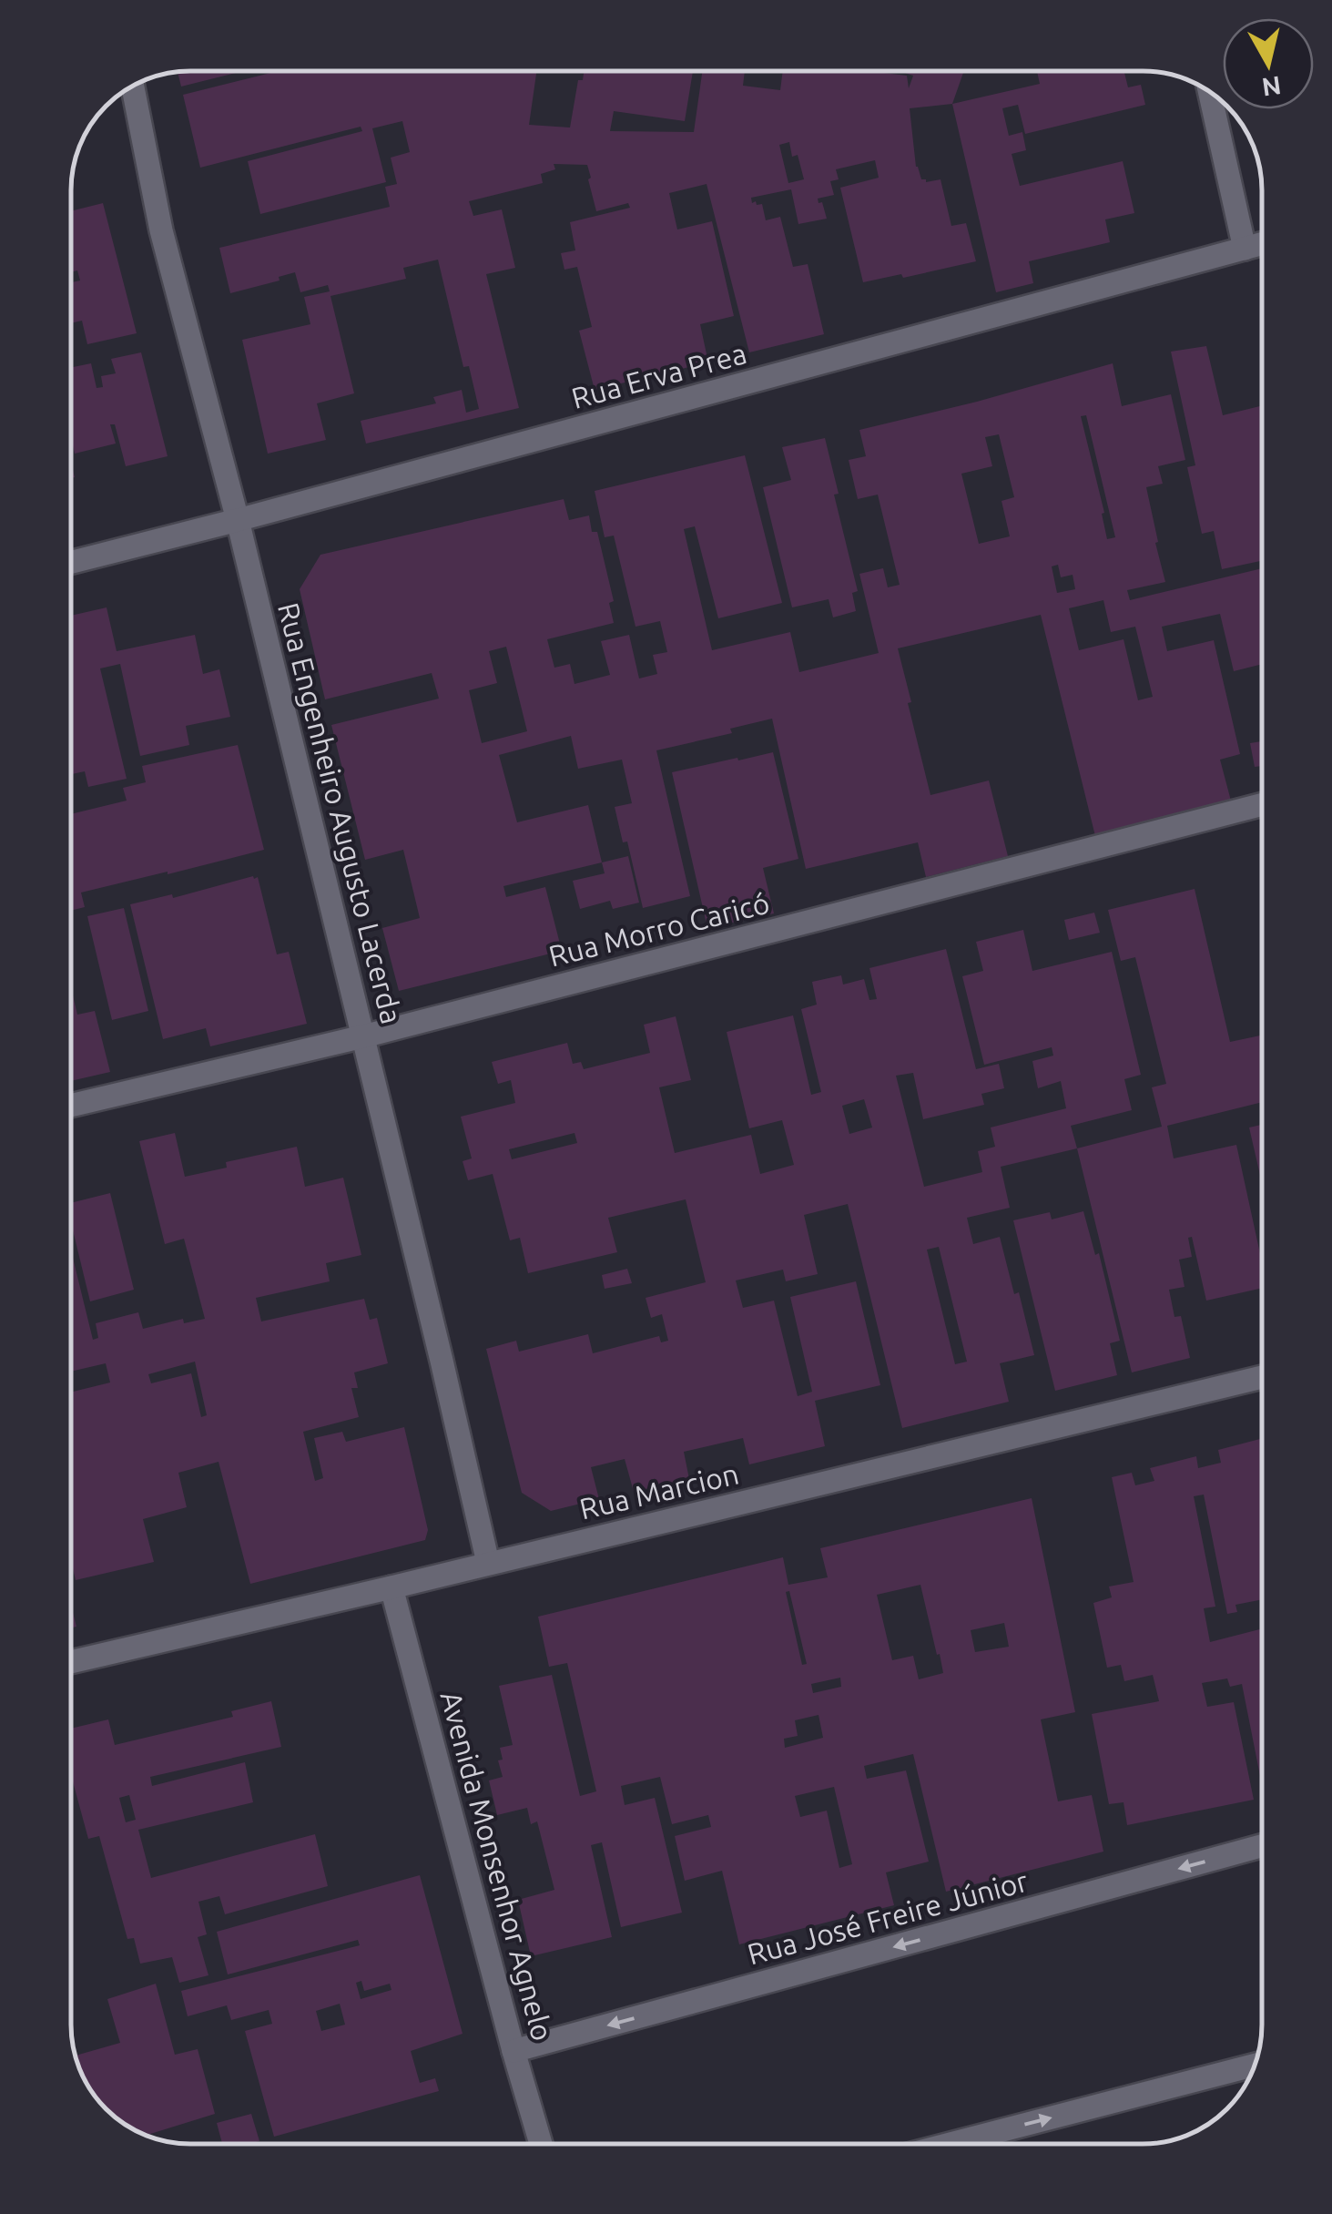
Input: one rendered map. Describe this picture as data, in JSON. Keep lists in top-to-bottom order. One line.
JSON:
{"streets":{"street":["Rua Erva Prea","Rua Engenheiro Augusto Lacerda","Rua Morro Caricó","Rua Marcion","Avenida Monsenhor Agnelo","Rua José Freire Júnior"]},"crossings":[["Rua Erva Prea","Rua Engenheiro Augusto Lacerda"],["Rua Engenheiro Augusto Lacerda","Rua Morro Caricó"],["Rua Engenheiro Augusto Lacerda","Rua Marcion"],["Rua Marcion","Avenida Monsenhor Agnelo"],["Avenida Monsenhor Agnelo","Rua José Freire Júnior"]],"one_way":["Rua José Freire Júnior"],"north":"bottom"}
